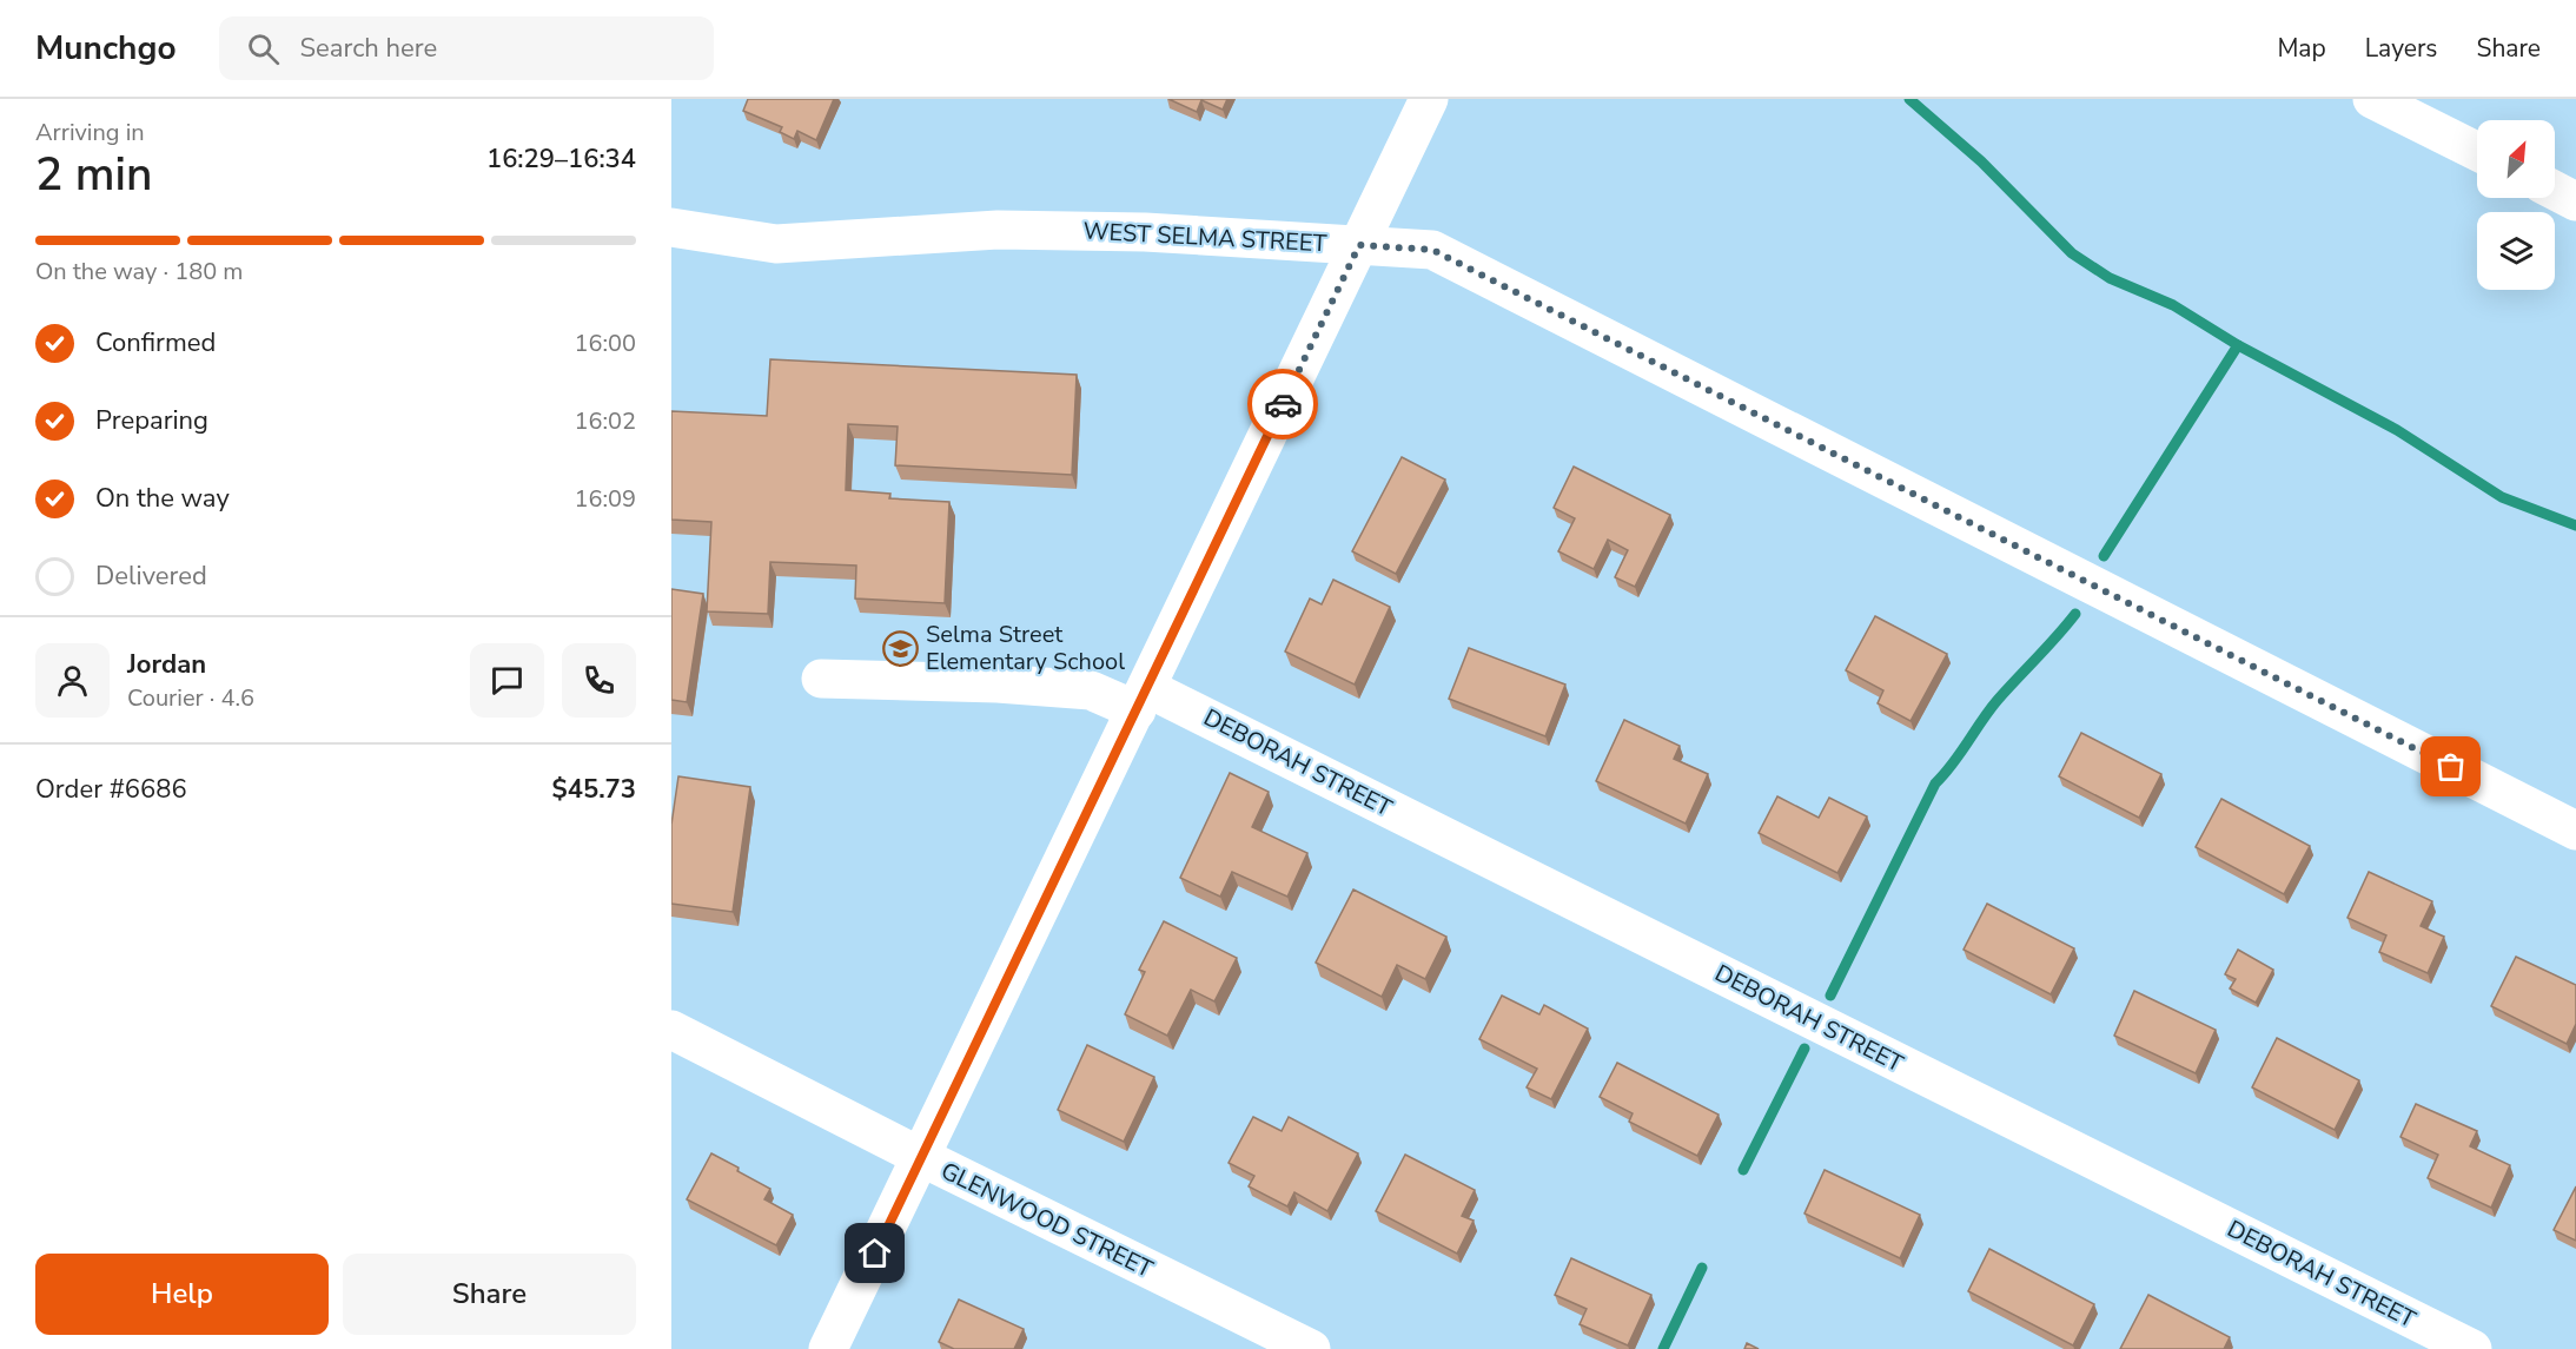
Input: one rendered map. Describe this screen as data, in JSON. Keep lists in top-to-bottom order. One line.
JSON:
{"streets":{"street":["WEST SELMA STREET","DEBORAH STREET","GLENWOOD STREET"]},"places":{"school or university":["Selma Street Elementary School"]},"north":"top right","page":{"header":"Munchgo","search":"Search here","nav":["Map","Layers","Share"],"heading":["2 min","Arriving in","16:29–16:34"],"panel":["Jordan","Courier · 4.6","Order #6686","$45.73"],"bar":"On the way · 180 m","list":[["Confirmed","16:00"],["Preparing","16:02"],["On the way","16:09"],"Delivered"],"buttons":["Help","Share"]}}
